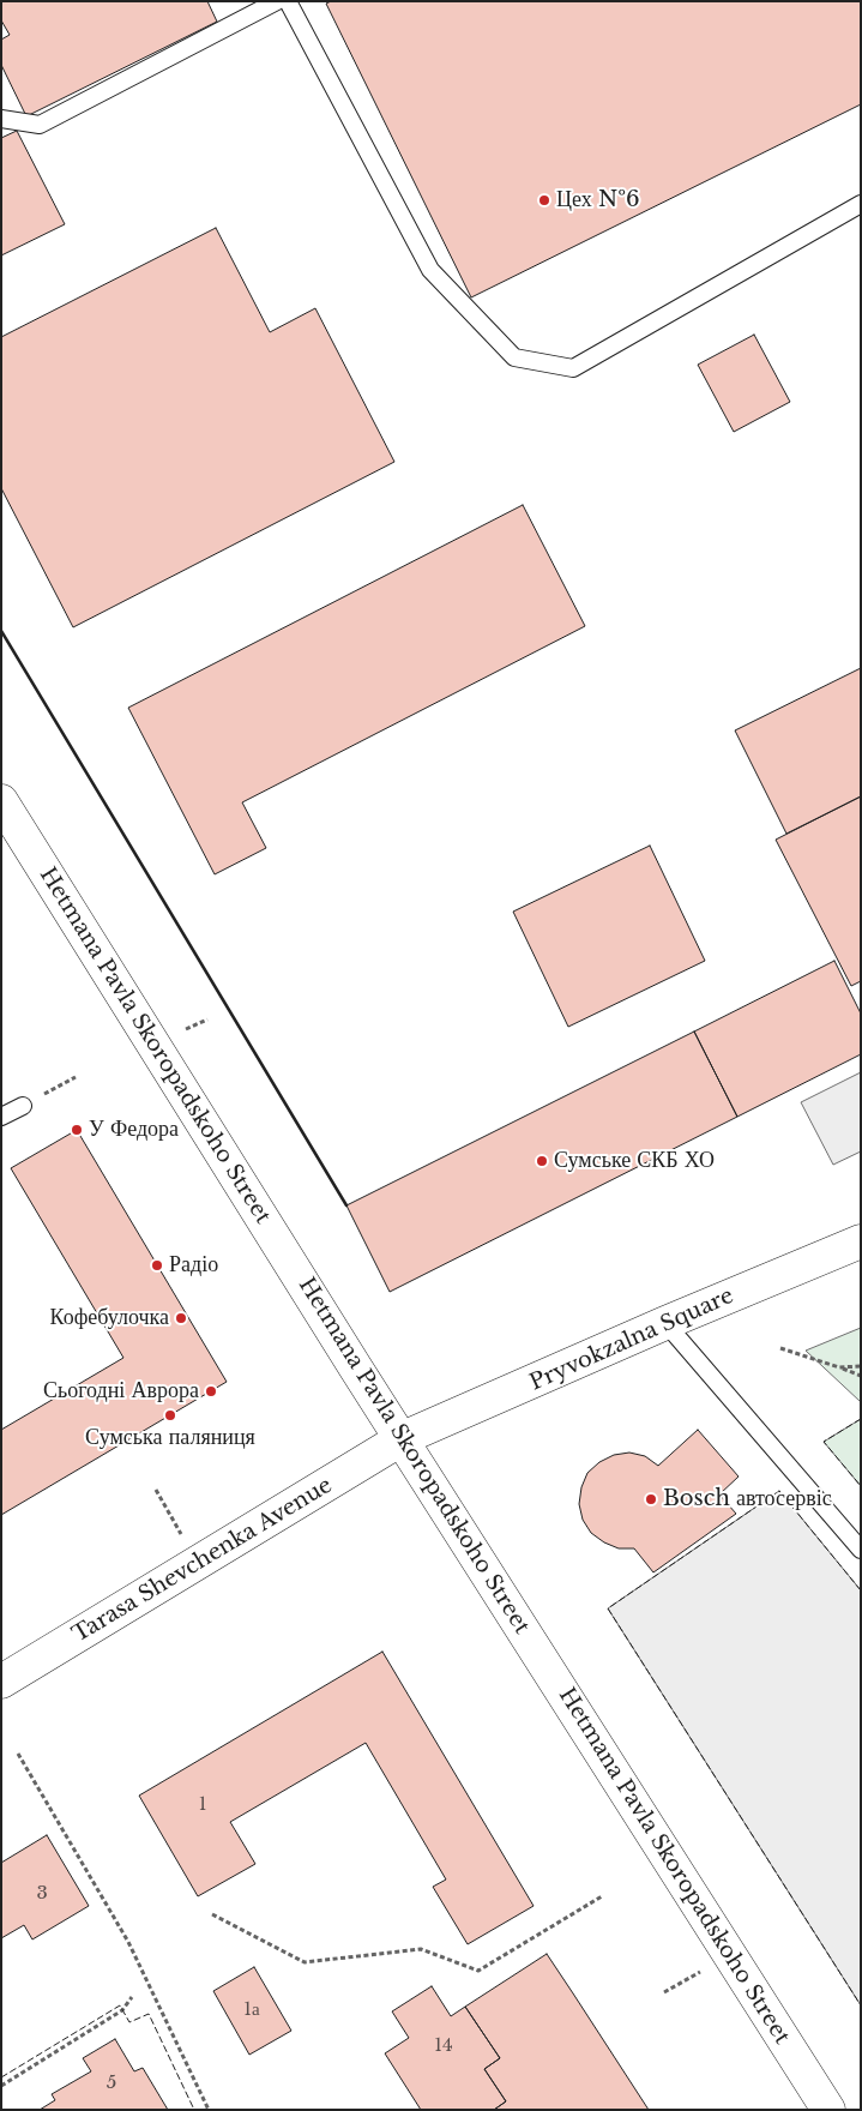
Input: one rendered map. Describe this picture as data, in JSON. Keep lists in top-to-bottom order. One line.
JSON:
{"streets":{"main road":["Hetmana Pavla Skoropadskoho Street","Pryvokzalna Square","Tarasa Shevchenka Avenue"]},"crossings":[["Hetmana Pavla Skoropadskoho Street","Pryvokzalna Square"],["Hetmana Pavla Skoropadskoho Street","Tarasa Shevchenka Avenue"],["Pryvokzalna Square","Tarasa Shevchenka Avenue"]],"places":["Цех №6","У Федора","Сумське СКБ ХО","Радіо","Кофебулочка","Сьогодні Аврора","Сумська паляниця","Bosch автосервіс"],"house_numbers":["1","3","1а","14","5"]}
